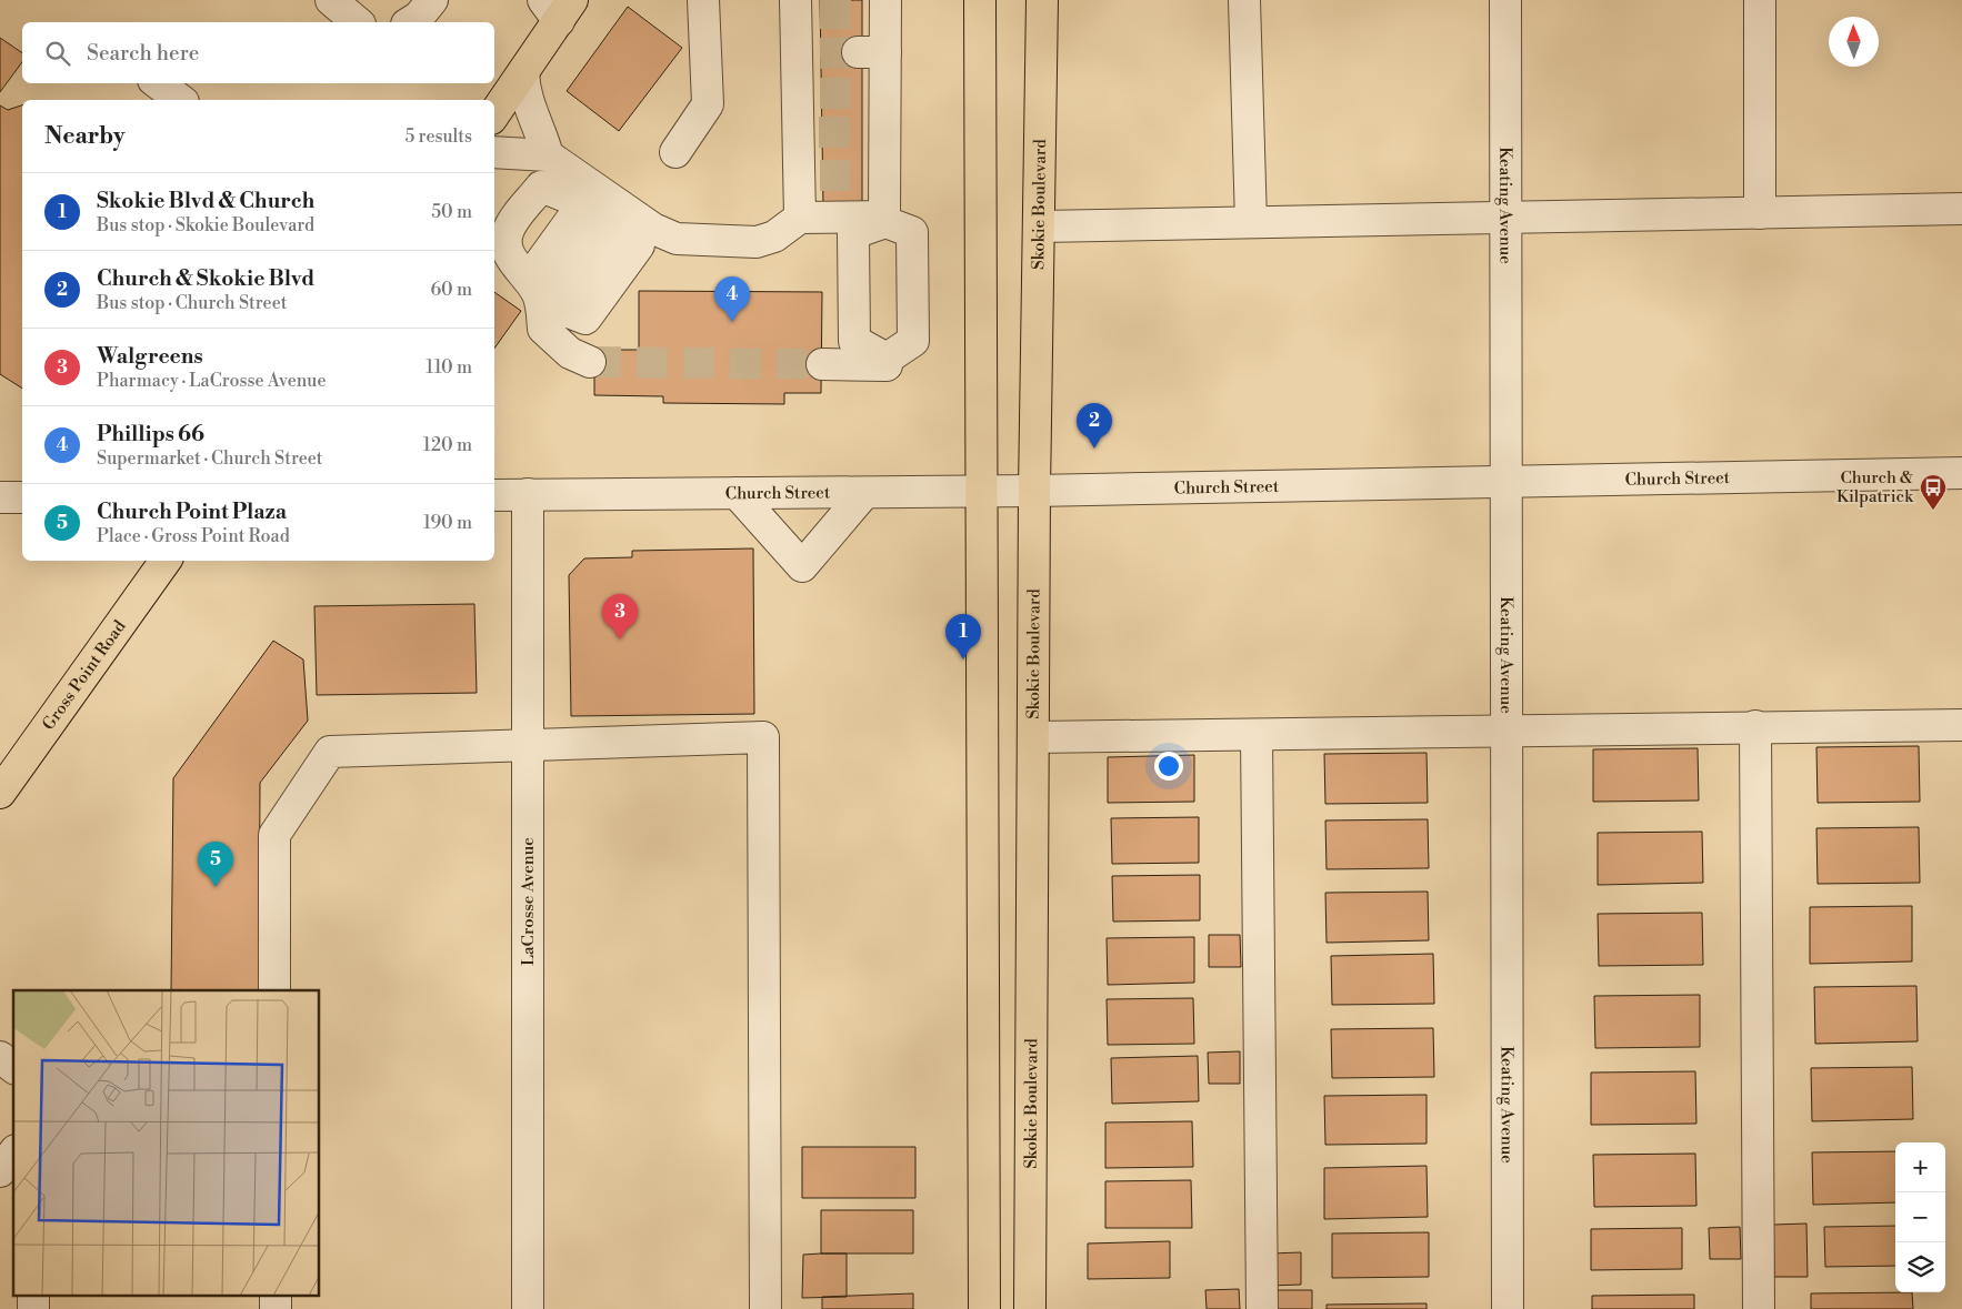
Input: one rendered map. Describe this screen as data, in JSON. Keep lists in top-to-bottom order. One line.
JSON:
{"streets":{"main road":["Skokie Boulevard","Gross Point Road"],"street":["Keating Avenue","Church Street","LaCrosse Avenue"]},"crossings":[["Skokie Boulevard","Church Street"],["Keating Avenue","Church Street"],["Church Street","LaCrosse Avenue"]],"places":{"bus stop":["Church & Kilpatrick"]},"north":"top","page":{"search":"Search here","heading":["Nearby","5 results"],"list":[{"mark":"1","name":"Skokie Blvd & Church","note":"Bus stop · Skokie Boulevard","value":"50 m"},{"mark":"2","name":"Church & Skokie Blvd","note":"Bus stop · Church Street","value":"60 m"},{"mark":"3","name":"Walgreens","note":"Pharmacy · LaCrosse Avenue","value":"110 m"},{"mark":"4","name":"Phillips 66","note":"Supermarket · Church Street","value":"120 m"},{"mark":"5","name":"Church Point Plaza","note":"Place · Gross Point Road","value":"190 m"}],"pins":["4","2","3","1","5"],"map_buttons":["+","−"]}}
